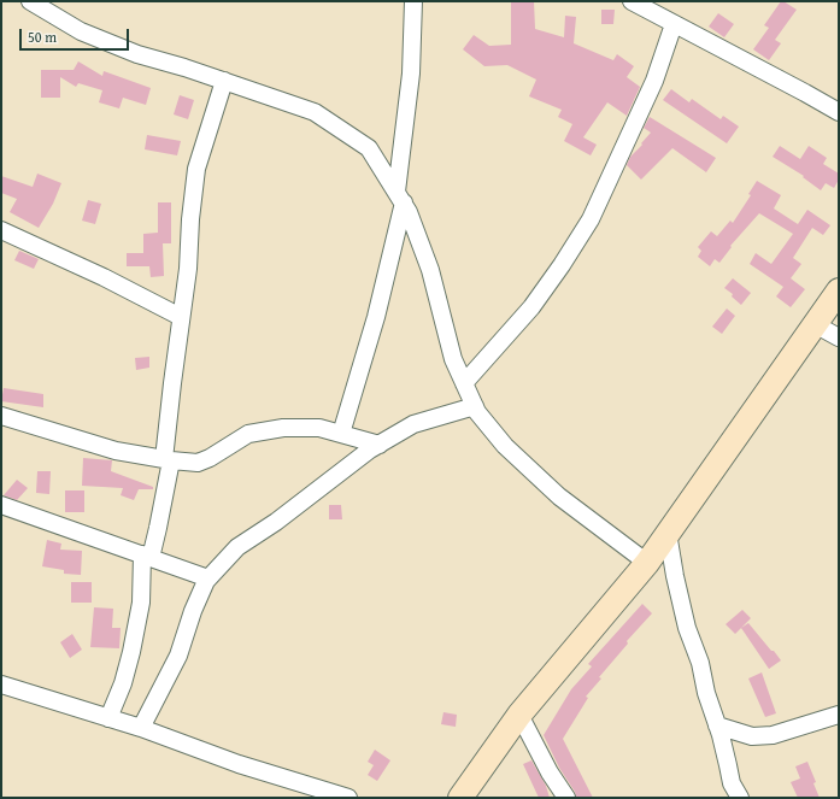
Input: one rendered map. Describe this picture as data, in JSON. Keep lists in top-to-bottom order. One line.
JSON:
{"scale_bar":"50 m"}
